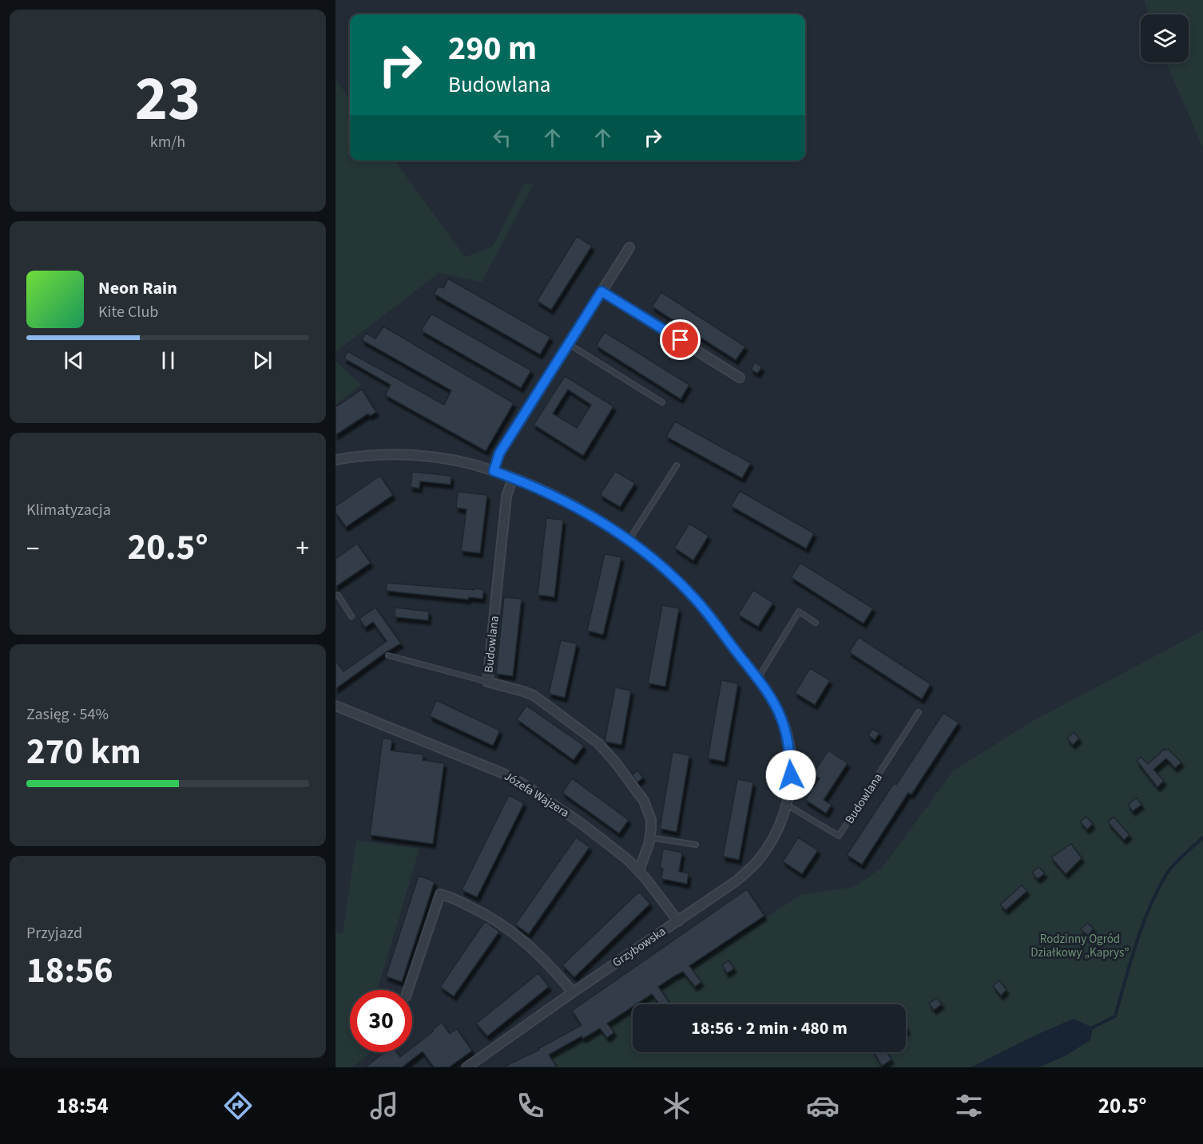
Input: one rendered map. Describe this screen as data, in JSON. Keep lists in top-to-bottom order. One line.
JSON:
{"streets":{"street":["Budowlana","Józefa Wajzera","Grzybowska"]},"crossings":[["Budowlana","Józefa Wajzera"],["Budowlana","Grzybowska"],["Józefa Wajzera","Grzybowska"]],"parks":["Rodzinny Ogród Działkowy „Kaprys”"],"page":{"tile":[["23","km/h"],"Klimatyzacja",["Zasięg · 54%","270 km"],["Przyjazd","18:56"]],"turn":["290 m","Budowlana"],"song":["Neon Rain","Kite Club"],"heat":["−","20.5°","+"],"limit":"30","trip":"18:56 · 2 min · 480 m","tabs":["18:54","20.5°"]}}
